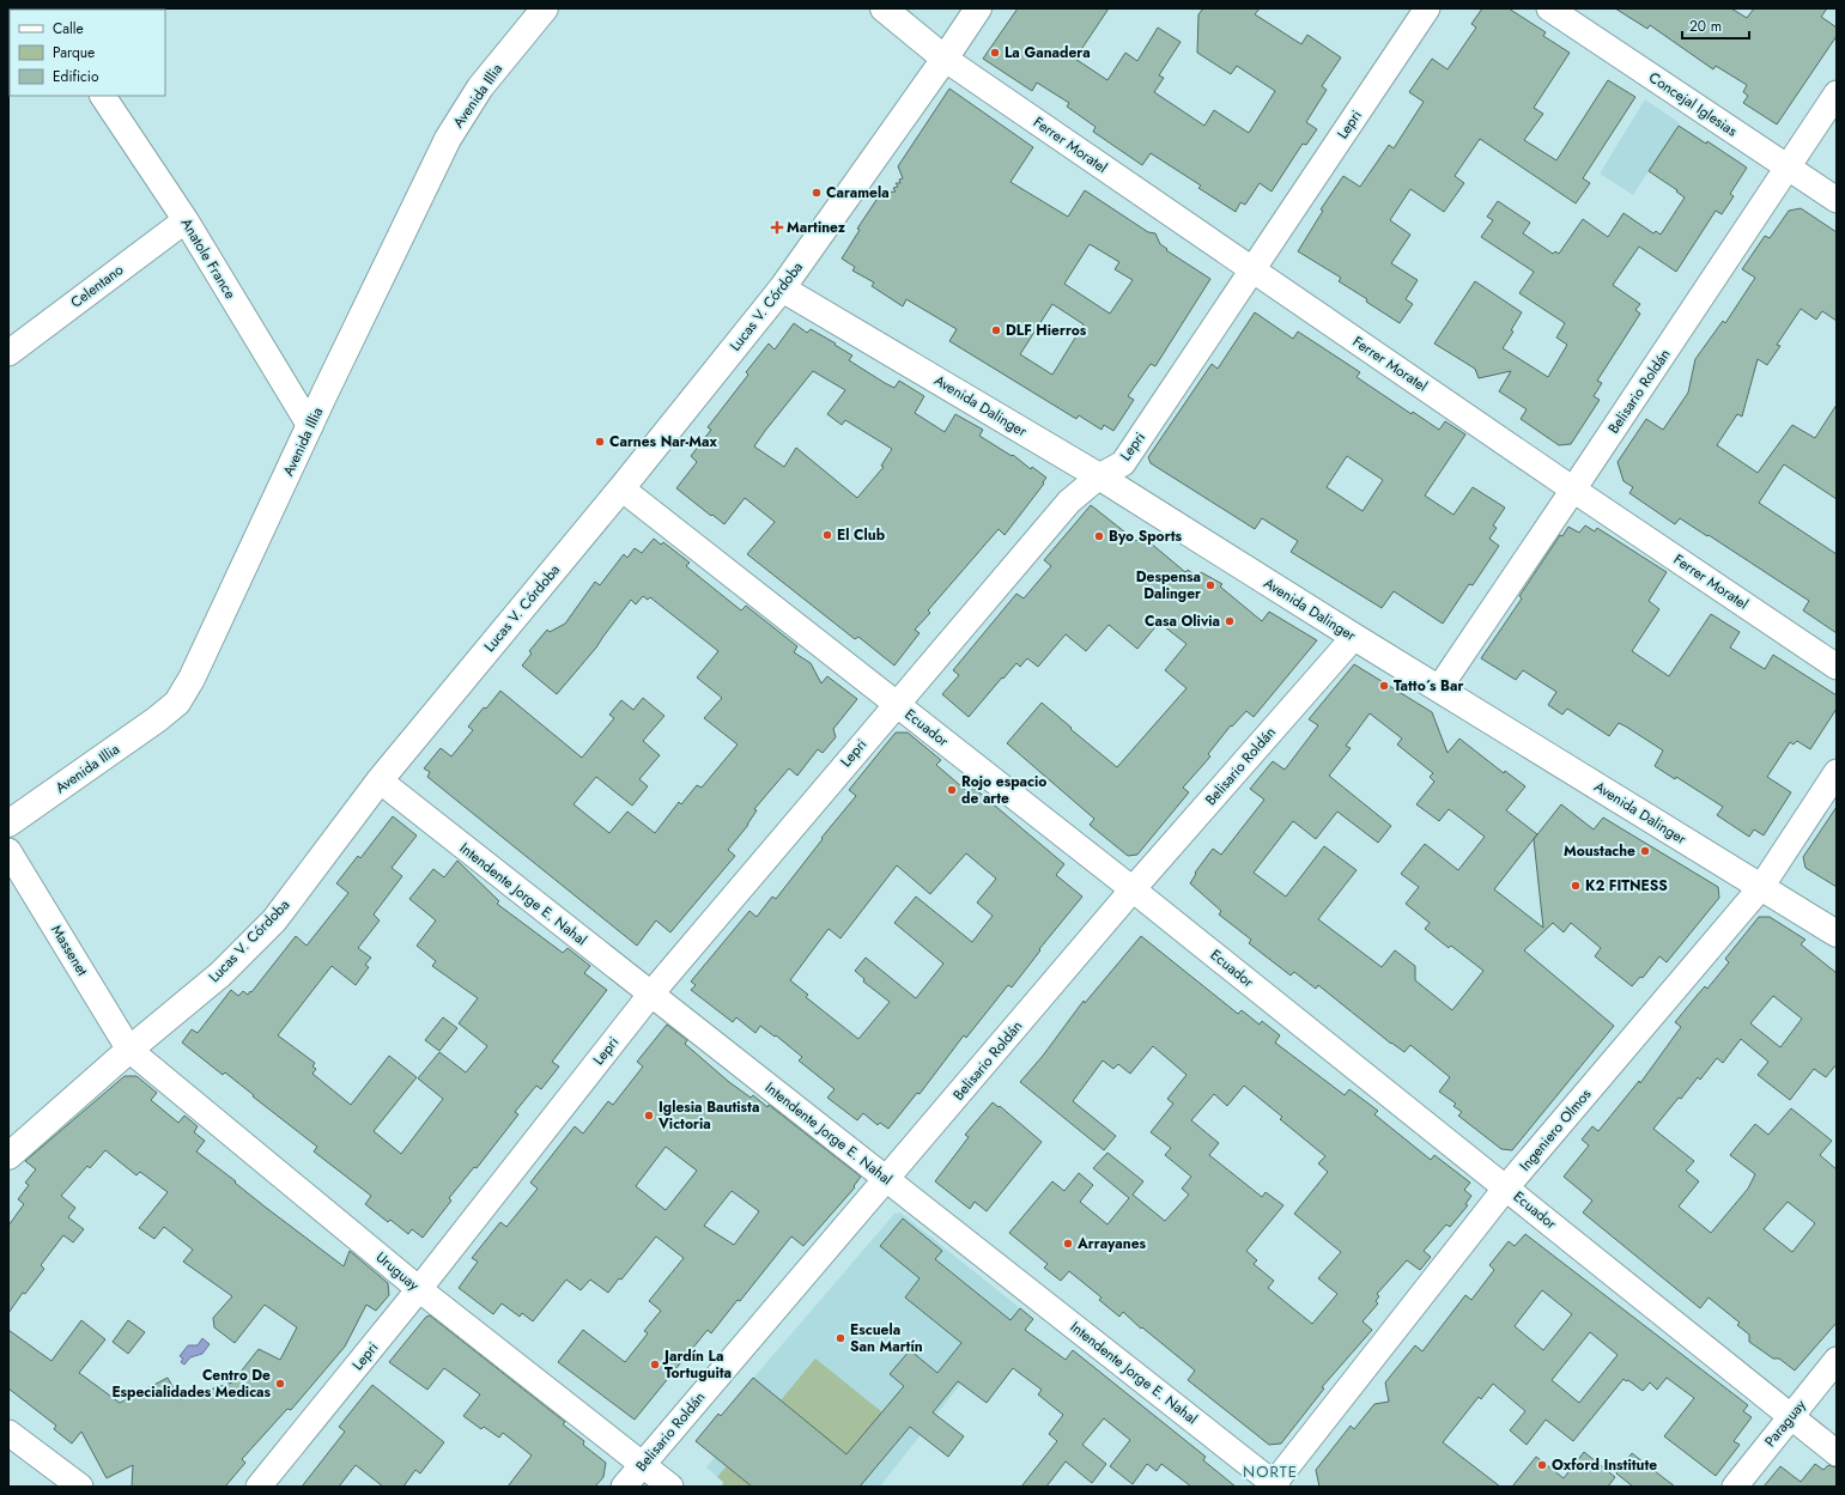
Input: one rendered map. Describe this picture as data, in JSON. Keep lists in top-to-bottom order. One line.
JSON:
{"streets":{"street":["Avenida Illia","Concejal Iglesias","Lepri","Ferrer Moratel","Anatole France","Celentano","Lucas V. Córdoba","Belisario Roldán","Avenida Dalinger","Ecuador","Intendente Jorge E. Nahal","Massenet","Ingeniero Olmos","Uruguay","Paraguay"]},"crossings":[["Avenida Illia","Anatole France"],["Concejal Iglesias","Belisario Roldán"],["Lepri","Ferrer Moratel"],["Lepri","Avenida Dalinger"],["Lepri","Ecuador"],["Lepri","Intendente Jorge E. Nahal"],["Lepri","Uruguay"],["Ferrer Moratel","Lucas V. Córdoba"],["Ferrer Moratel","Belisario Roldán"],["Anatole France","Celentano"],["Lucas V. Córdoba","Avenida Dalinger"],["Lucas V. Córdoba","Ecuador"],["Lucas V. Córdoba","Intendente Jorge E. Nahal"],["Lucas V. Córdoba","Massenet"],["Lucas V. Córdoba","Uruguay"],["Belisario Roldán","Avenida Dalinger"],["Belisario Roldán","Ecuador"],["Belisario Roldán","Intendente Jorge E. Nahal"],["Belisario Roldán","Uruguay"],["Avenida Dalinger","Ingeniero Olmos"],["Ecuador","Ingeniero Olmos"],["Ecuador","Paraguay"],["Intendente Jorge E. Nahal","Ingeniero Olmos"],["Massenet","Uruguay"]],"districts":["NORTE"],"places":{"other":["La Ganadera","Caramela","DLF Hierros","Carnes Nar-Max","El Club","Byo Sports","Despensa Dalinger","Casa Olivia","Tatto´s Bar","Rojo espacio de arte","Moustache","K2 FITNESS","Iglesia Bautista Victoria","Arrayanes","Escuela San Martín","Jardín La Tortuguita","Centro De Especialidades Medicas","Oxford Institute"],"health":["Martinez"]},"legend":["Calle","Parque","Edificio"],"scale_bar":"20 m"}
